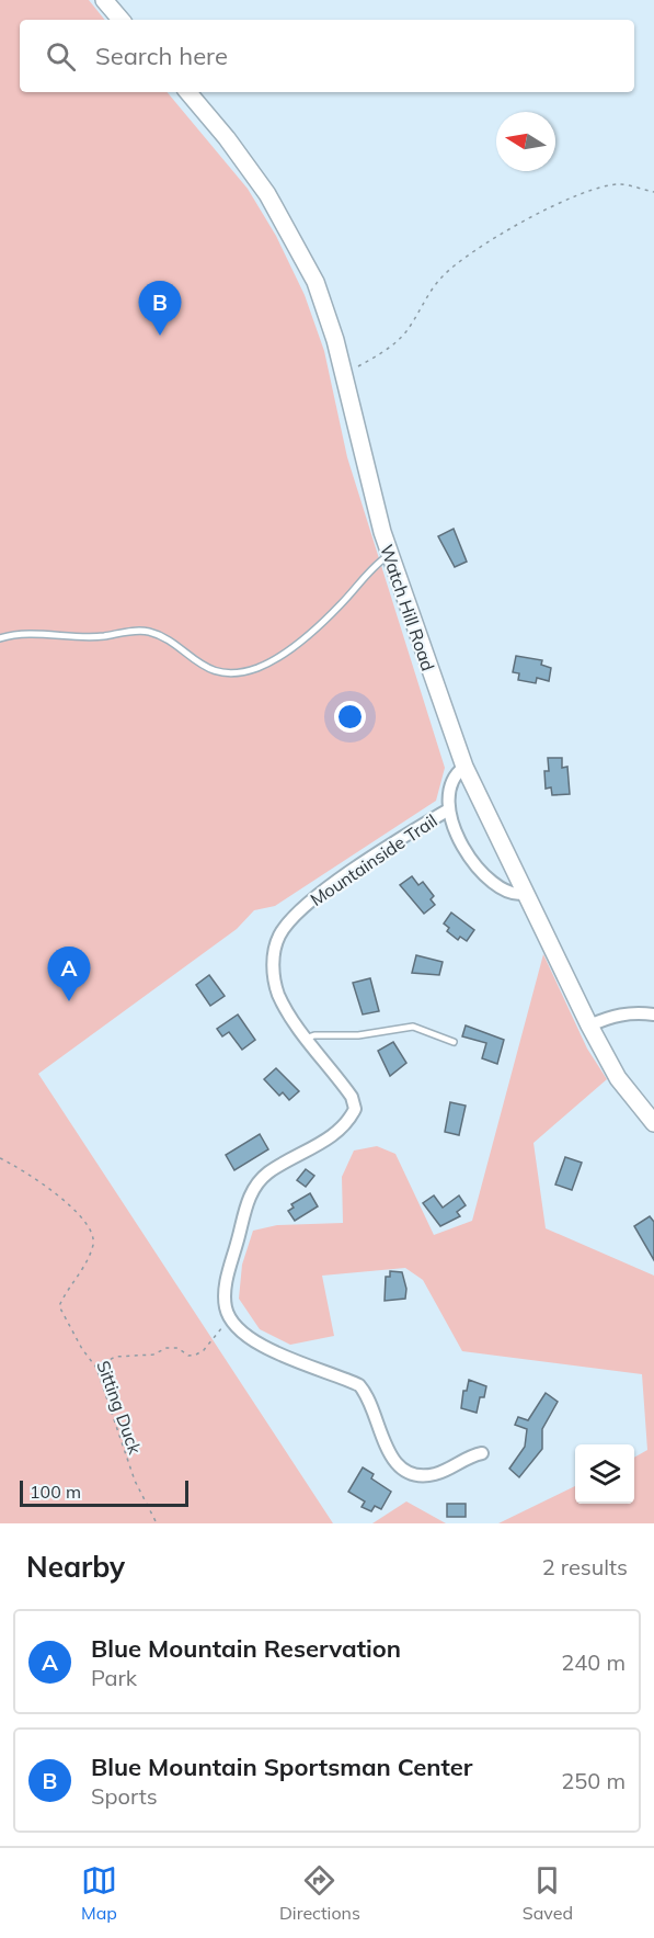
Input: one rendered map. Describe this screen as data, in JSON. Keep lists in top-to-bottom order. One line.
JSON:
{"streets":{"street":["Watch Hill Road","Mountainside Trail"],"path":["Sitting Duck"]},"crossings":[["Watch Hill Road","Mountainside Trail"]],"scale_bar":"100 m","north":"left","page":{"search":"Search here","pins":["B","A"],"scale":"100 m","heading":["Nearby","2 results"],"list":[{"mark":"A","name":"Blue Mountain Reservation","note":"Park","value":"240 m"},{"mark":"B","name":"Blue Mountain Sportsman Center","note":"Sports","value":"250 m"}],"nav":["Map","Directions","Saved"]}}
